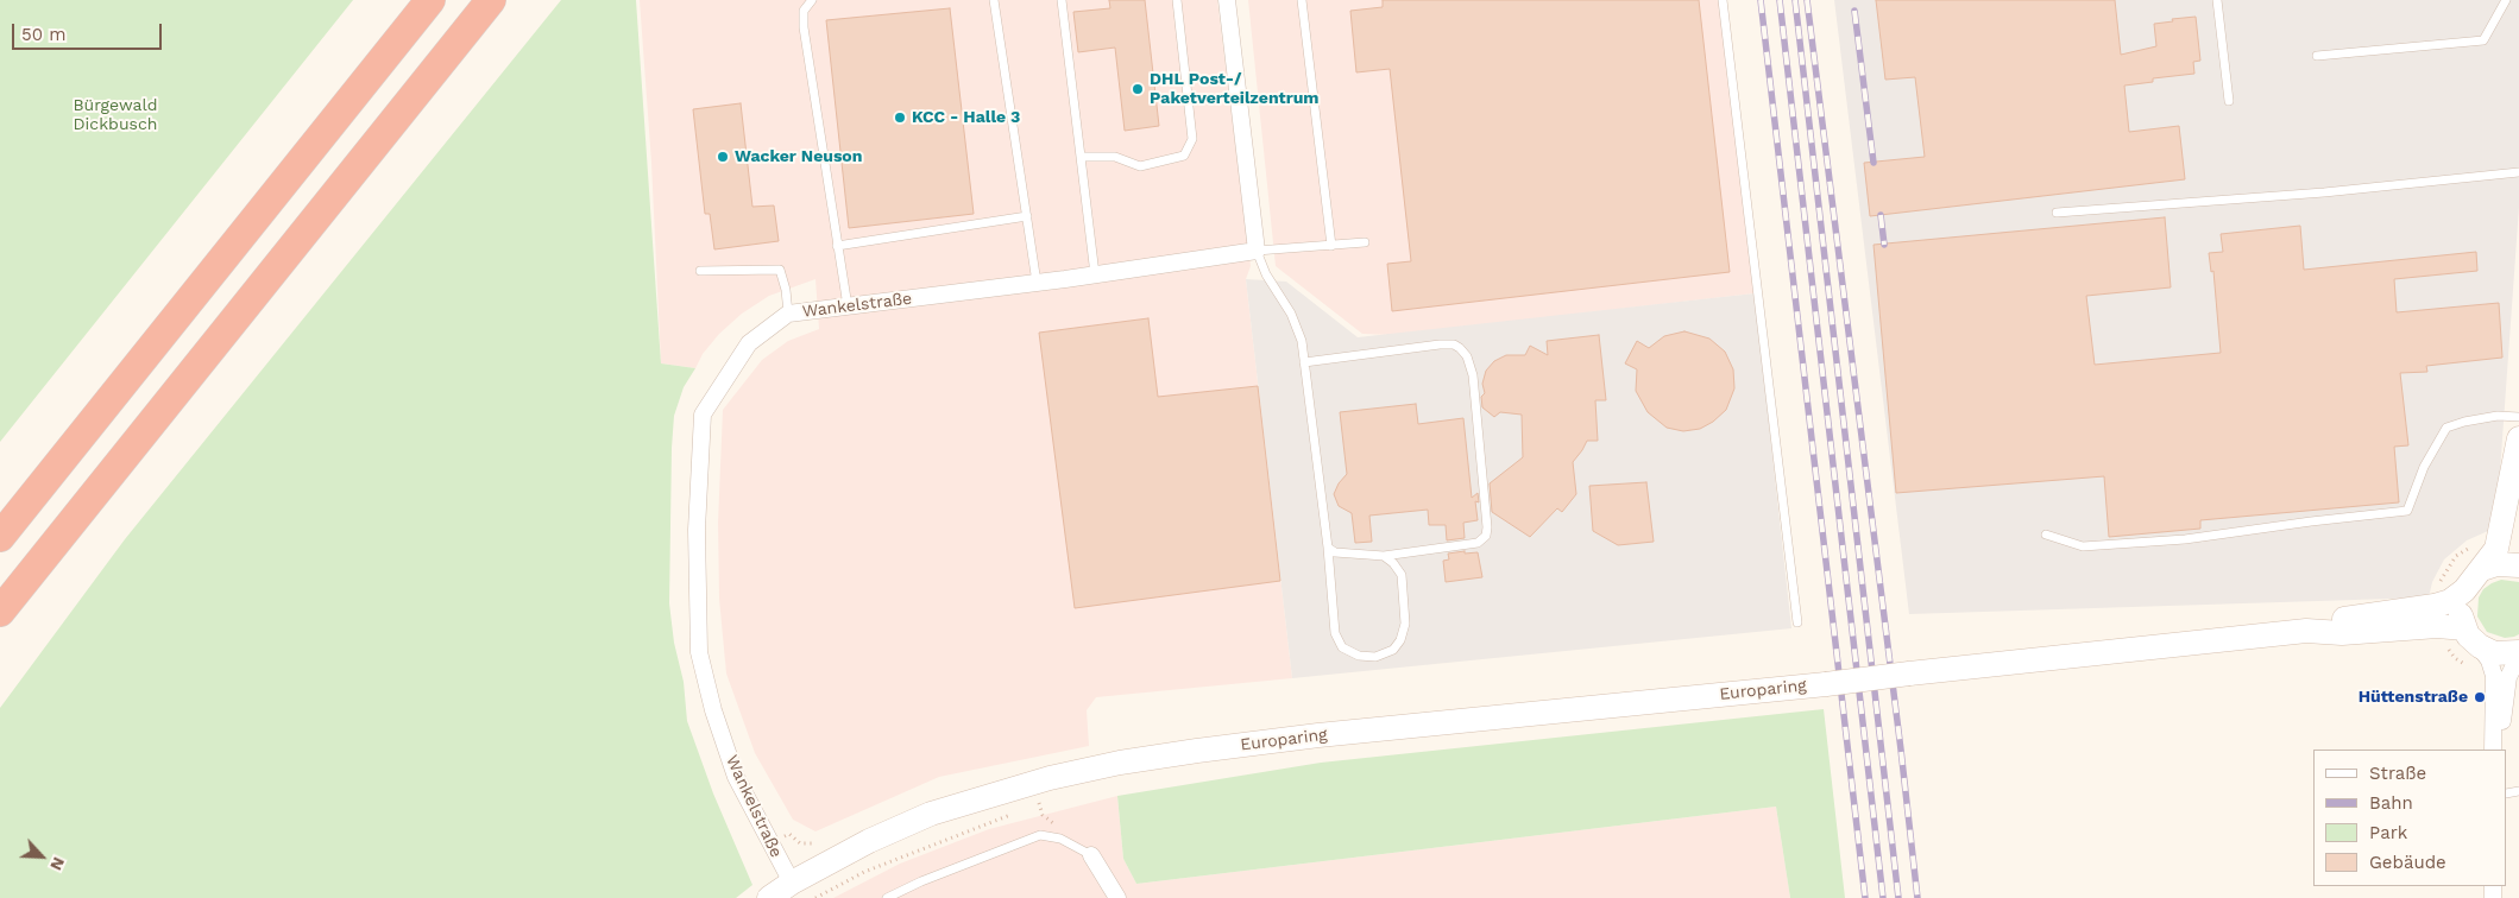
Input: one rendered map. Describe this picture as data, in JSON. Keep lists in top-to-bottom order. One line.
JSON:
{"streets":{"street":["Wankelstraße","Europaring"]},"crossings":[["Wankelstraße","Europaring"]],"parks":["Bürgewald Dickbusch"],"places":["DHL Post-/ Paketverteilzentrum","KCC - Halle 3","Wacker Neuson","Hüttenstraße"],"legend":["Straße","Bahn","Park","Gebäude"],"scale_bar":"50 m","north":"bottom right"}
